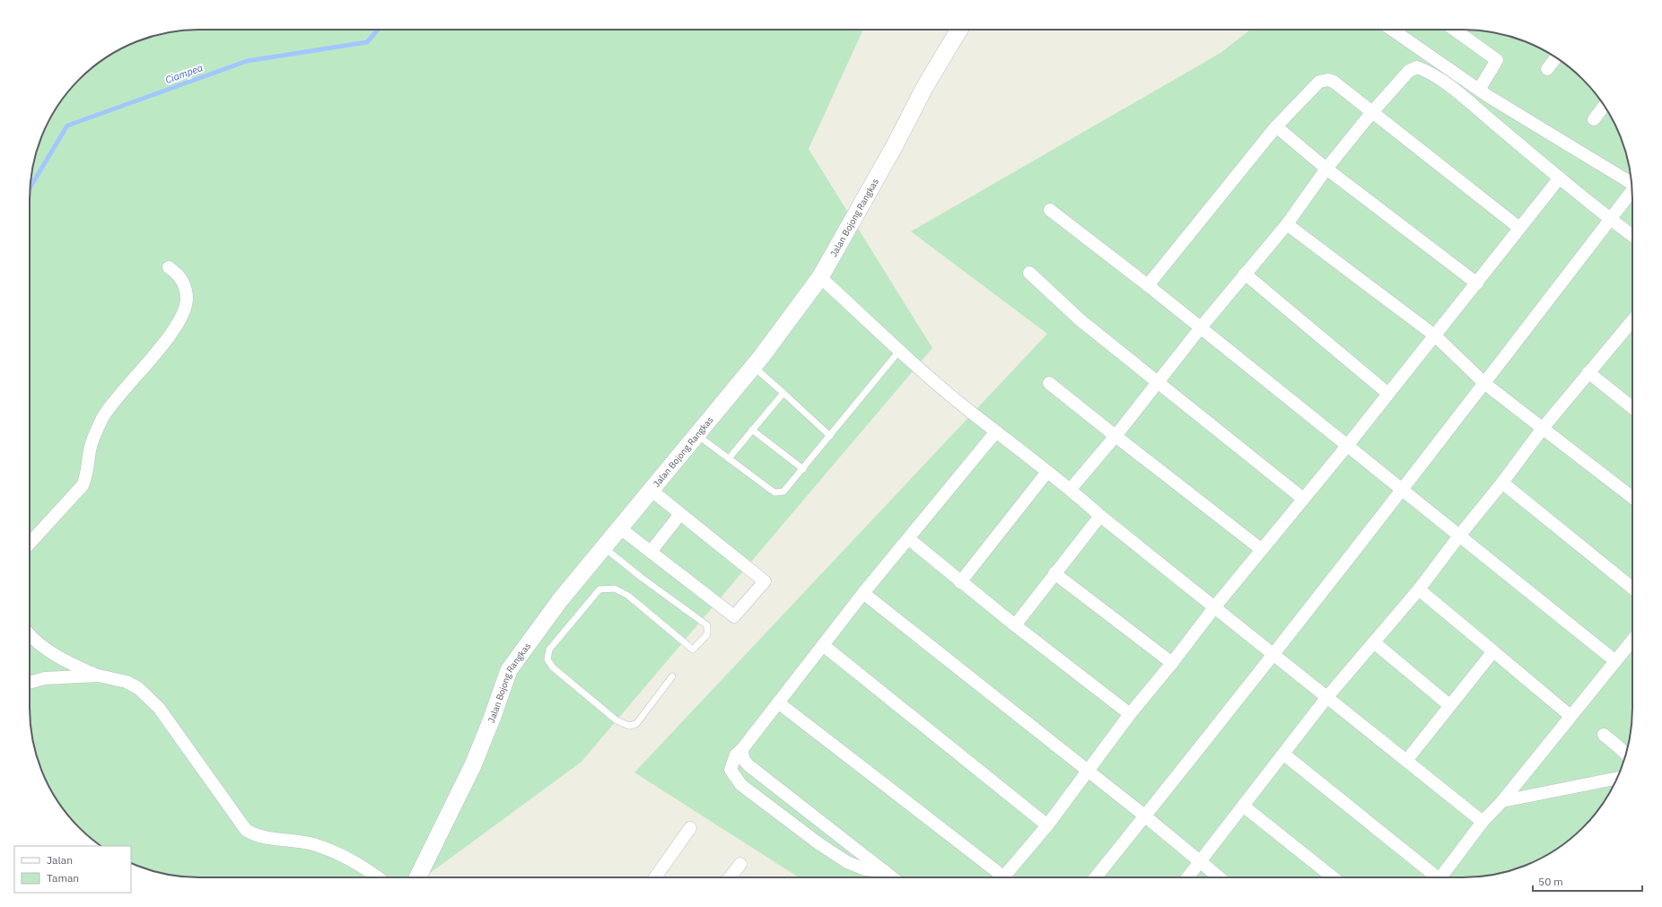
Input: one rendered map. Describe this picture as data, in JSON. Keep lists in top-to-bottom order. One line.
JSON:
{"streets":{"main road":["Jalan Bojong Rangkas"]},"water":["Ciampea"],"legend":["Jalan","Taman"],"scale_bar":"50 m"}
